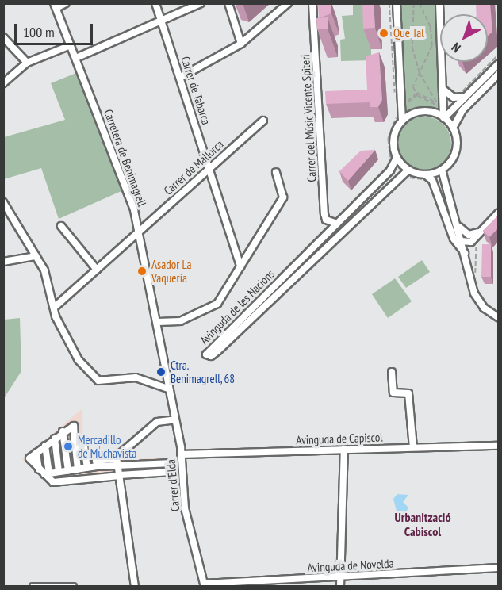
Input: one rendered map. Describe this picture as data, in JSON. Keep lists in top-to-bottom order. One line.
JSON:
{"streets":{"street":["Carrer de Tabarca","Carrer del Músic Vicente Spiteri","Carretera de Benimagrell","Carrer de Mallorca","Avinguda de les Nacions","Avinguda de Capiscol","Carrer d'Elda","Avinguda de Novelda"]},"crossings":[["Carrer de Tabarca","Carrer de Mallorca"],["Carrer del Músic Vicente Spiteri","Avinguda de les Nacions"],["Carretera de Benimagrell","Carrer de Mallorca"],["Carretera de Benimagrell","Carrer d'Elda"],["Avinguda de Capiscol","Carrer d'Elda"],["Carrer d'Elda","Avinguda de Novelda"]],"districts":["Urbanització Cabiscol"],"places":["Que Tal","Asador La Vaqueria","Ctra. Benimagrell, 68","Mercadillo de Muchavista"],"scale_bar":"100 m","north":"bottom left"}
